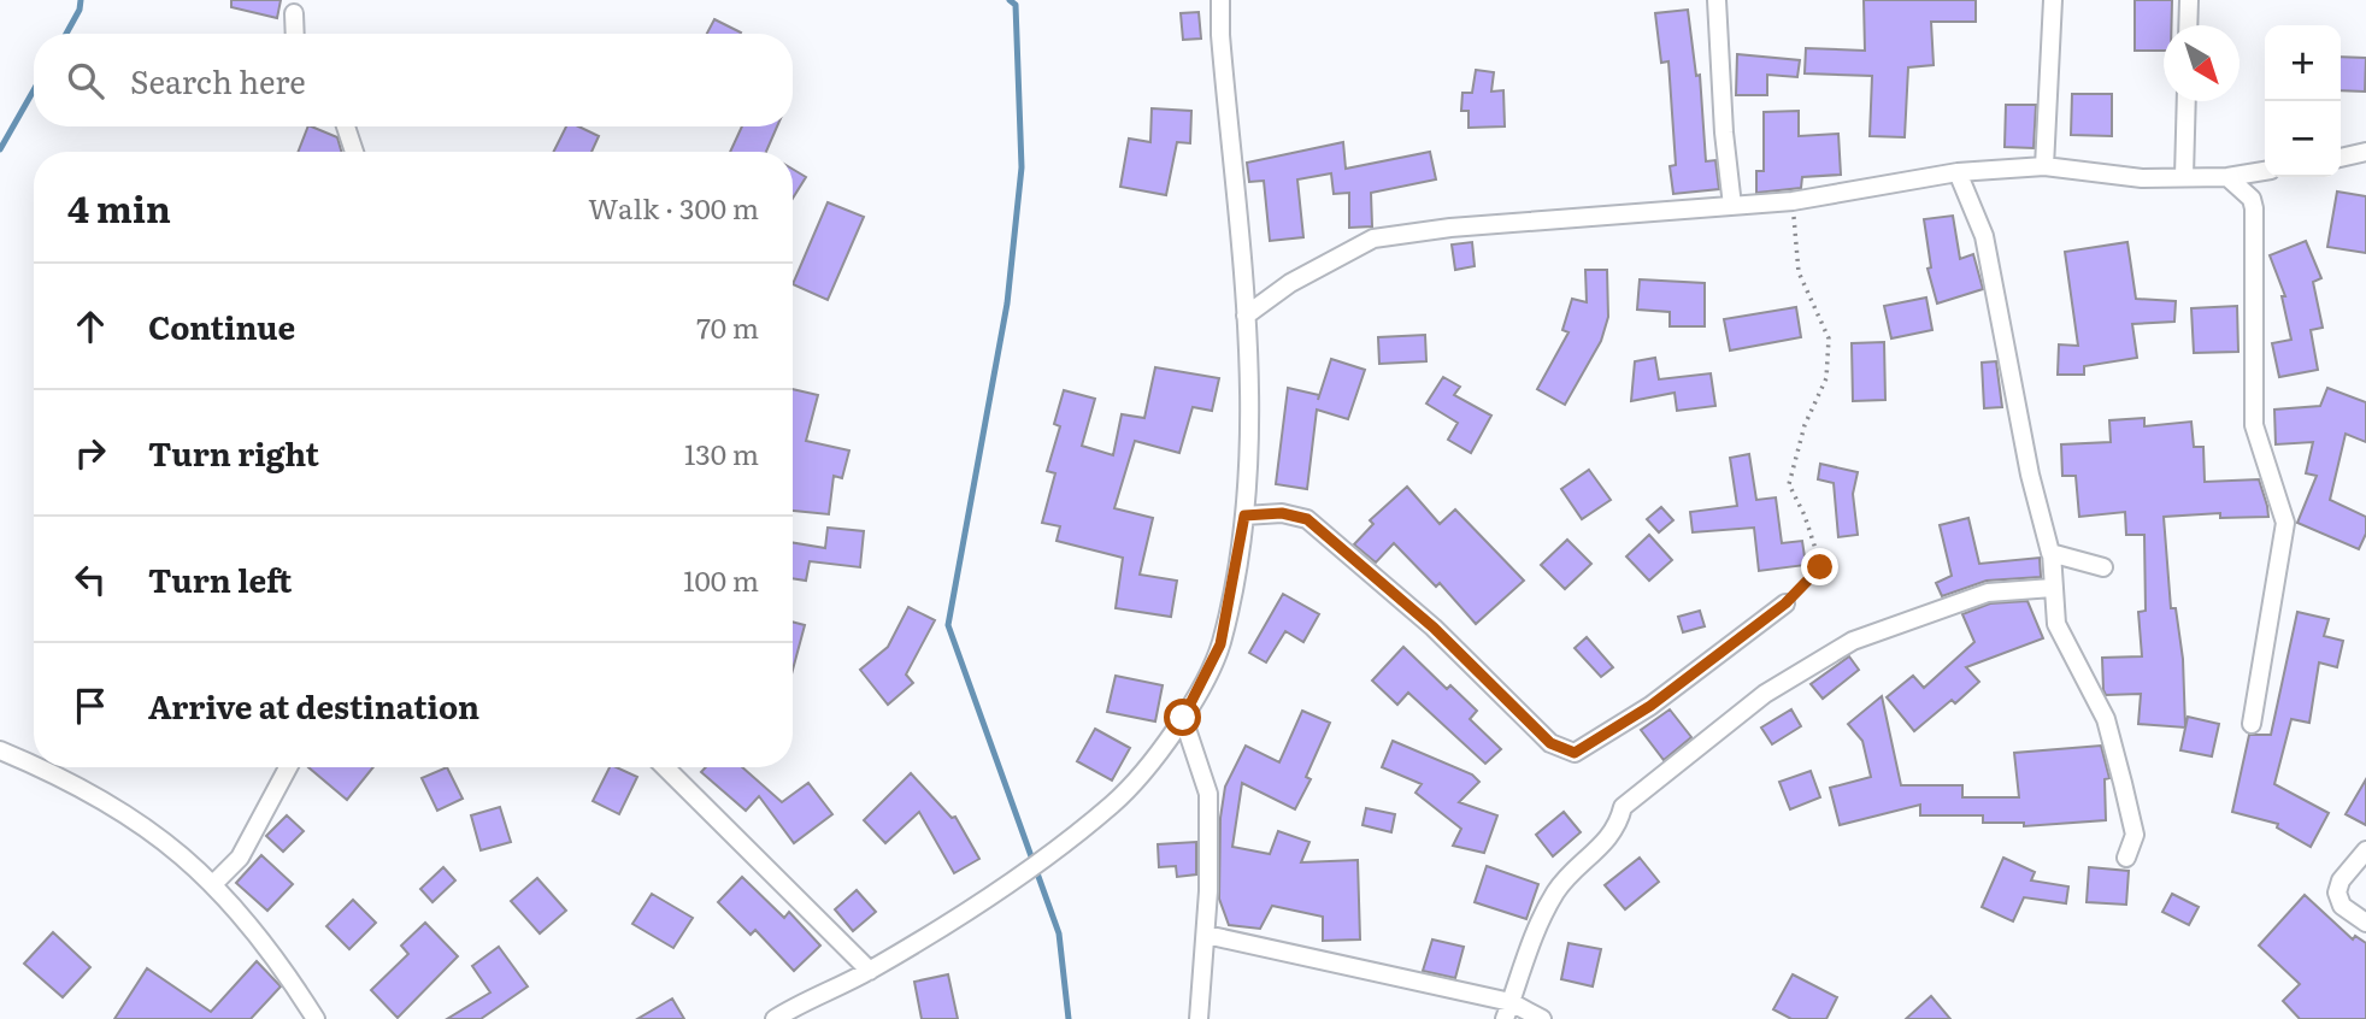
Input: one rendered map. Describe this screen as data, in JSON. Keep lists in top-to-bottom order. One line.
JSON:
{"north":"bottom right","page":{"map_buttons":["+","−"],"search":"Search here","heading":["4 min","Walk · 300 m"],"list":[["Continue","70 m"],["Turn right","130 m"],["Turn left","100 m"],"Arrive at destination"]}}
